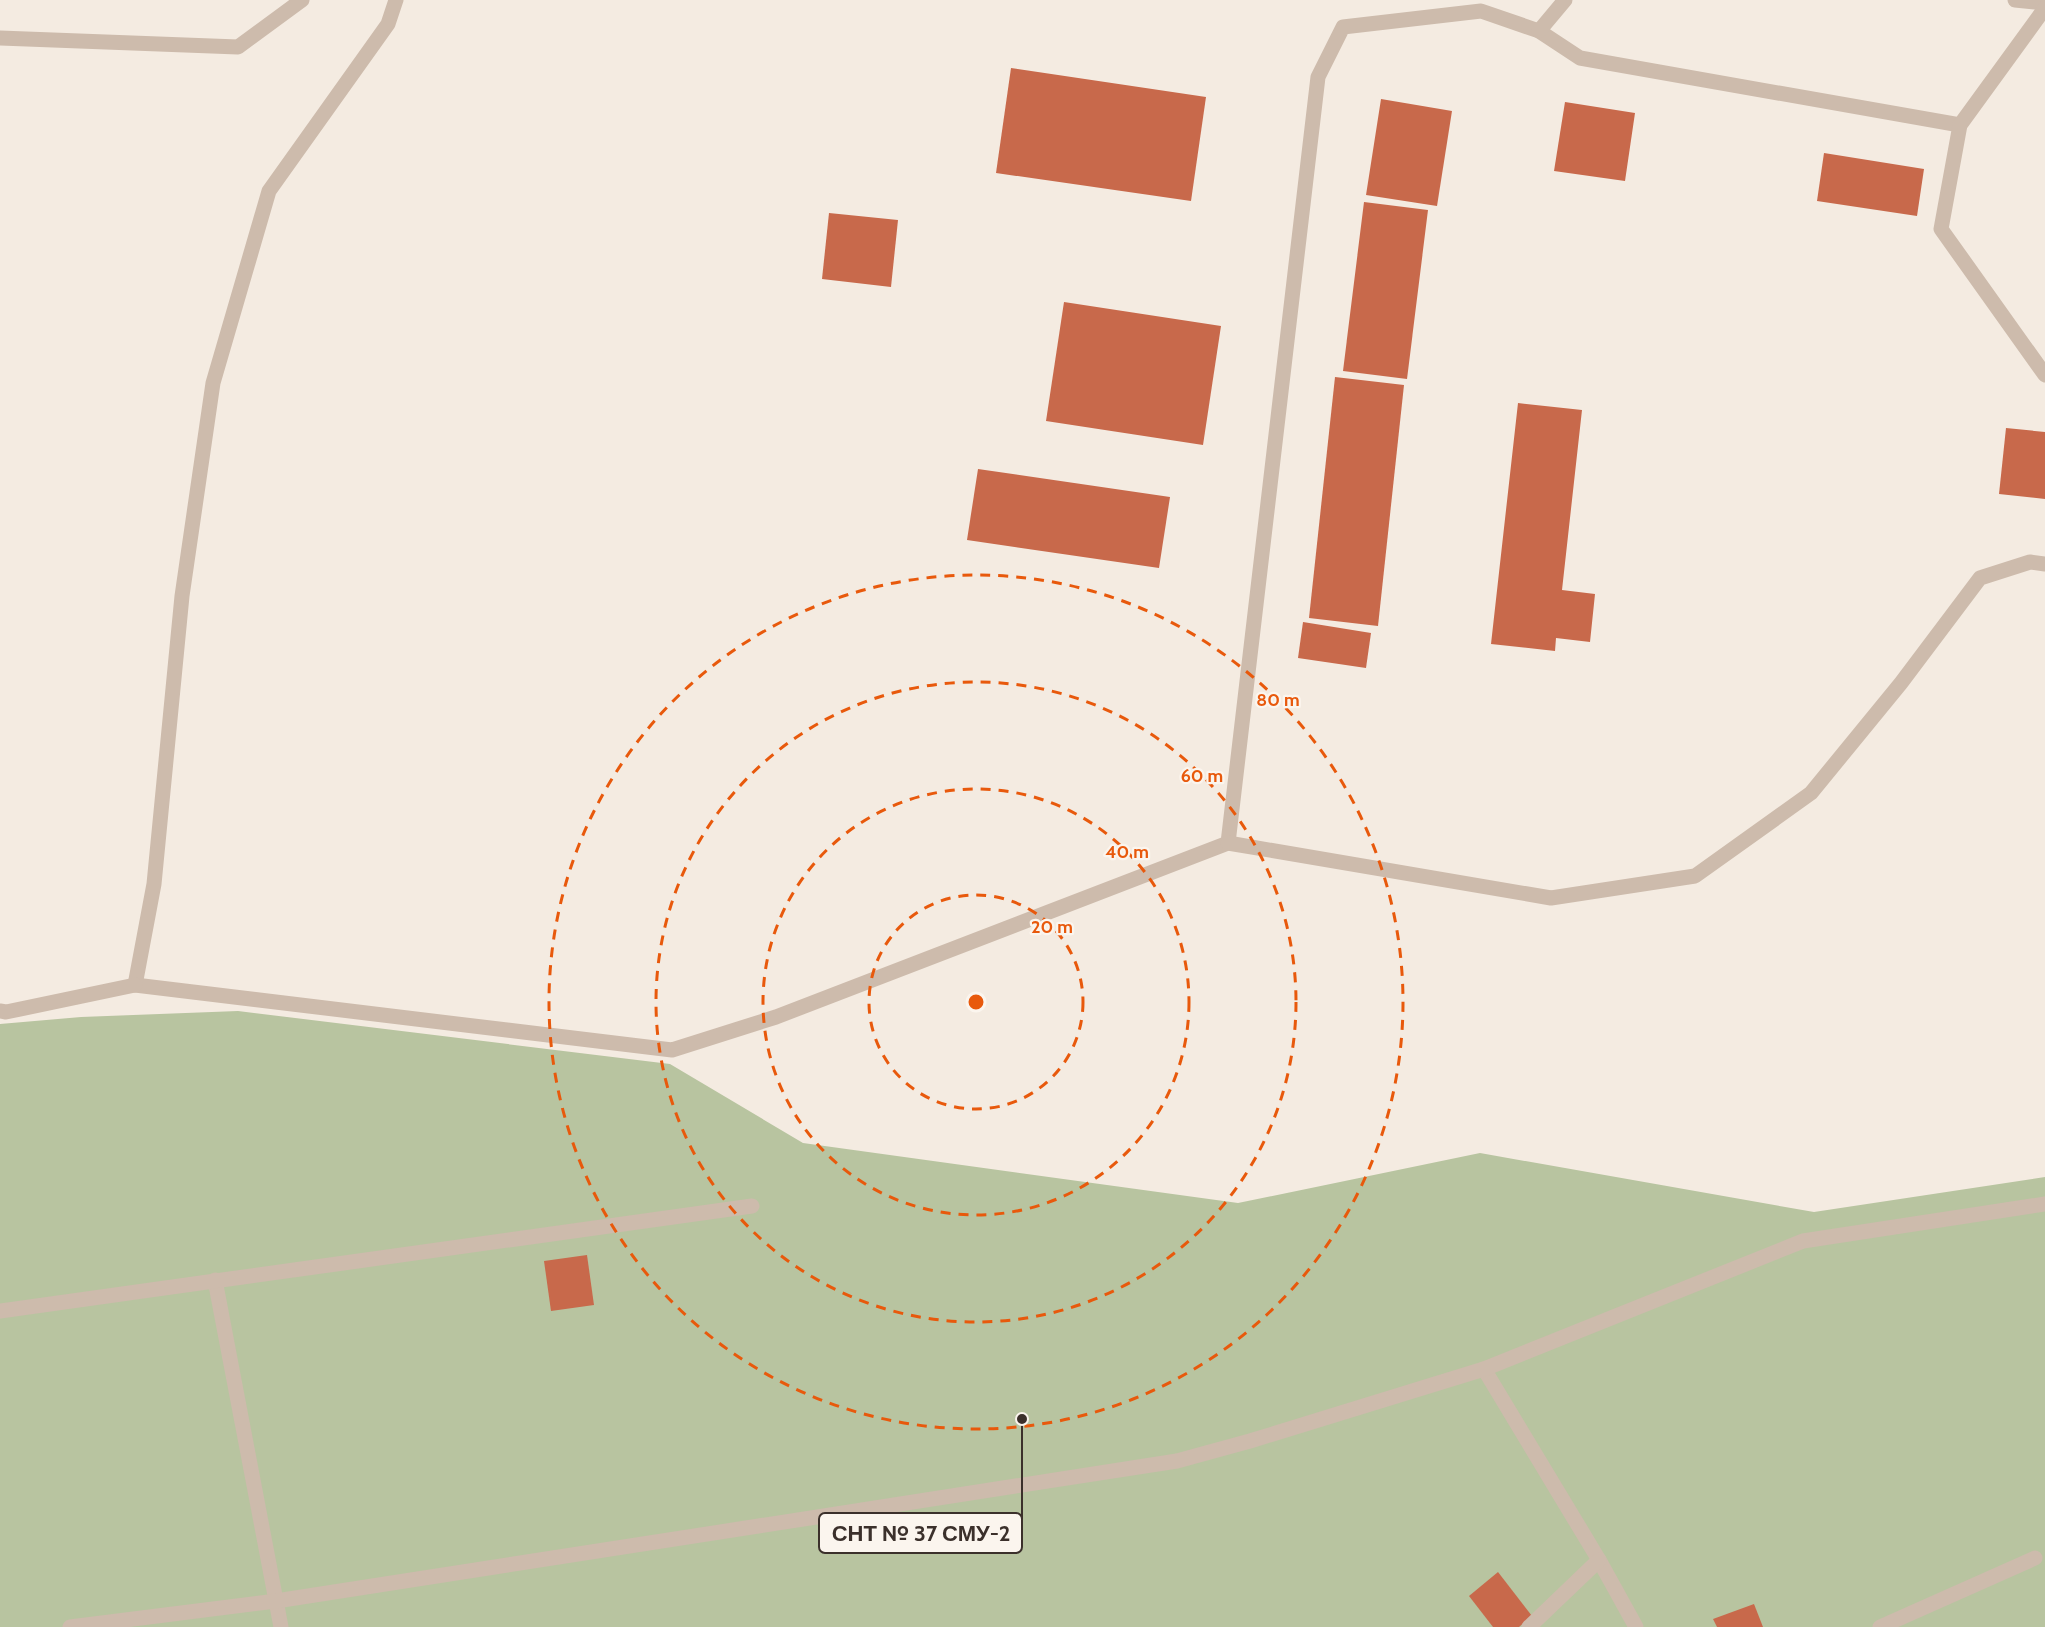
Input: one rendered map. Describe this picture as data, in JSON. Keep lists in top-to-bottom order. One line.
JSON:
{"places":["СНТ № 37 СМУ-2"],"rings":["80 m","60 m","40 m","20 m"]}
